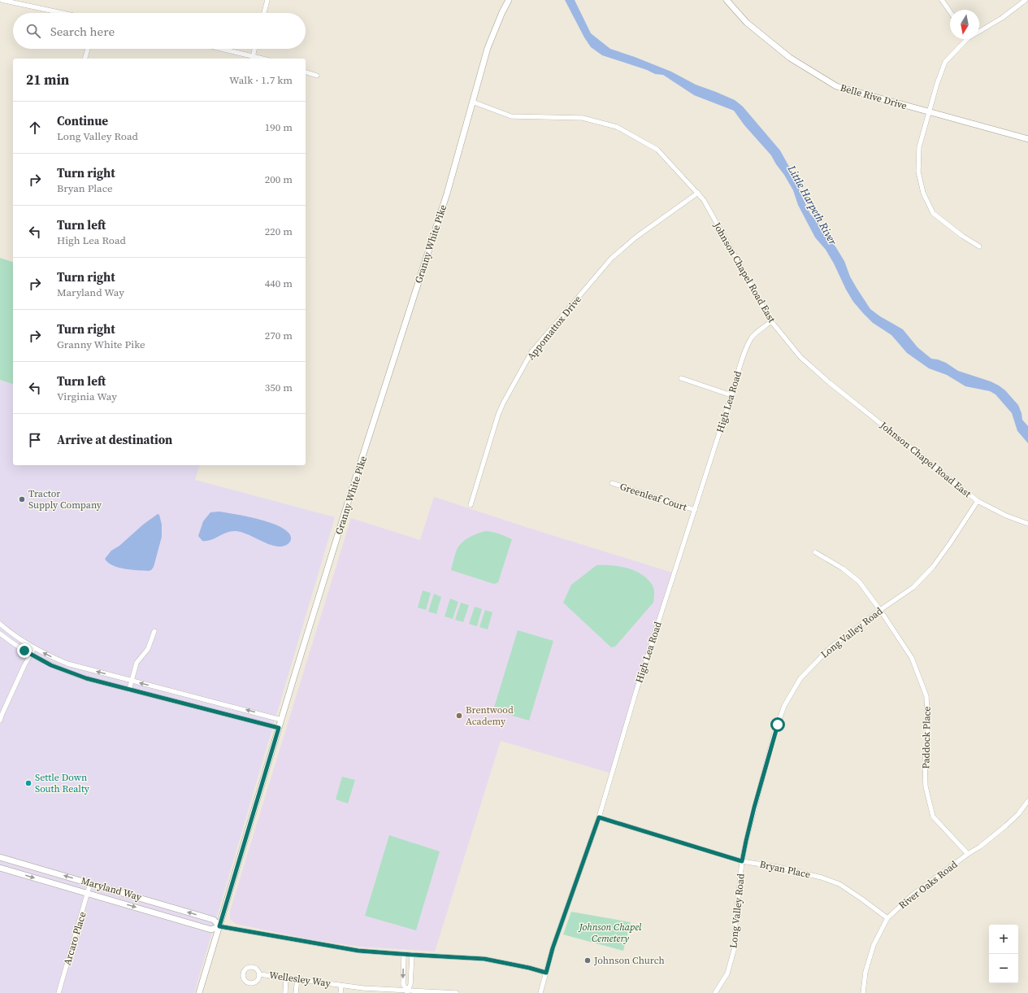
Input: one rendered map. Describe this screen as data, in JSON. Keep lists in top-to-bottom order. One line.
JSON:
{"streets":{"main road":["Belle Rive Drive","Granny White Pike","Maryland Way"],"street":["Johnson Chapel Road East","Appomattox Drive","High Lea Road","Greenleaf Court","Long Valley Road","Paddock Place","Bryan Place","River Oaks Road","Arcaro Place","Wellesley Way"]},"crossings":[["Granny White Pike","Johnson Chapel Road East"],["Granny White Pike","Maryland Way"],["Johnson Chapel Road East","Appomattox Drive"],["Johnson Chapel Road East","High Lea Road"],["Johnson Chapel Road East","Long Valley Road"],["High Lea Road","Greenleaf Court"],["High Lea Road","Bryan Place"],["High Lea Road","Maryland Way"],["Long Valley Road","Paddock Place"],["Long Valley Road","Bryan Place"],["Paddock Place","River Oaks Road"],["Bryan Place","River Oaks Road"],["Maryland Way","Arcaro Place"]],"water":["Little Harpeth River"],"parks":["Johnson Chapel Cemetery"],"places":["Tractor Supply Company","Brentwood Academy","Settle Down South Realty","Johnson Church"],"north":"bottom","page":{"search":"Search here","heading":["21 min","Walk · 1.7 km"],"list":[["Continue","Long Valley Road","190 m"],["Turn right","Bryan Place","200 m"],["Turn left","High Lea Road","220 m"],["Turn right","Maryland Way","440 m"],["Turn right","Granny White Pike","270 m"],["Turn left","Virginia Way","350 m"],"Arrive at destination"],"map_buttons":["+","−"]}}
